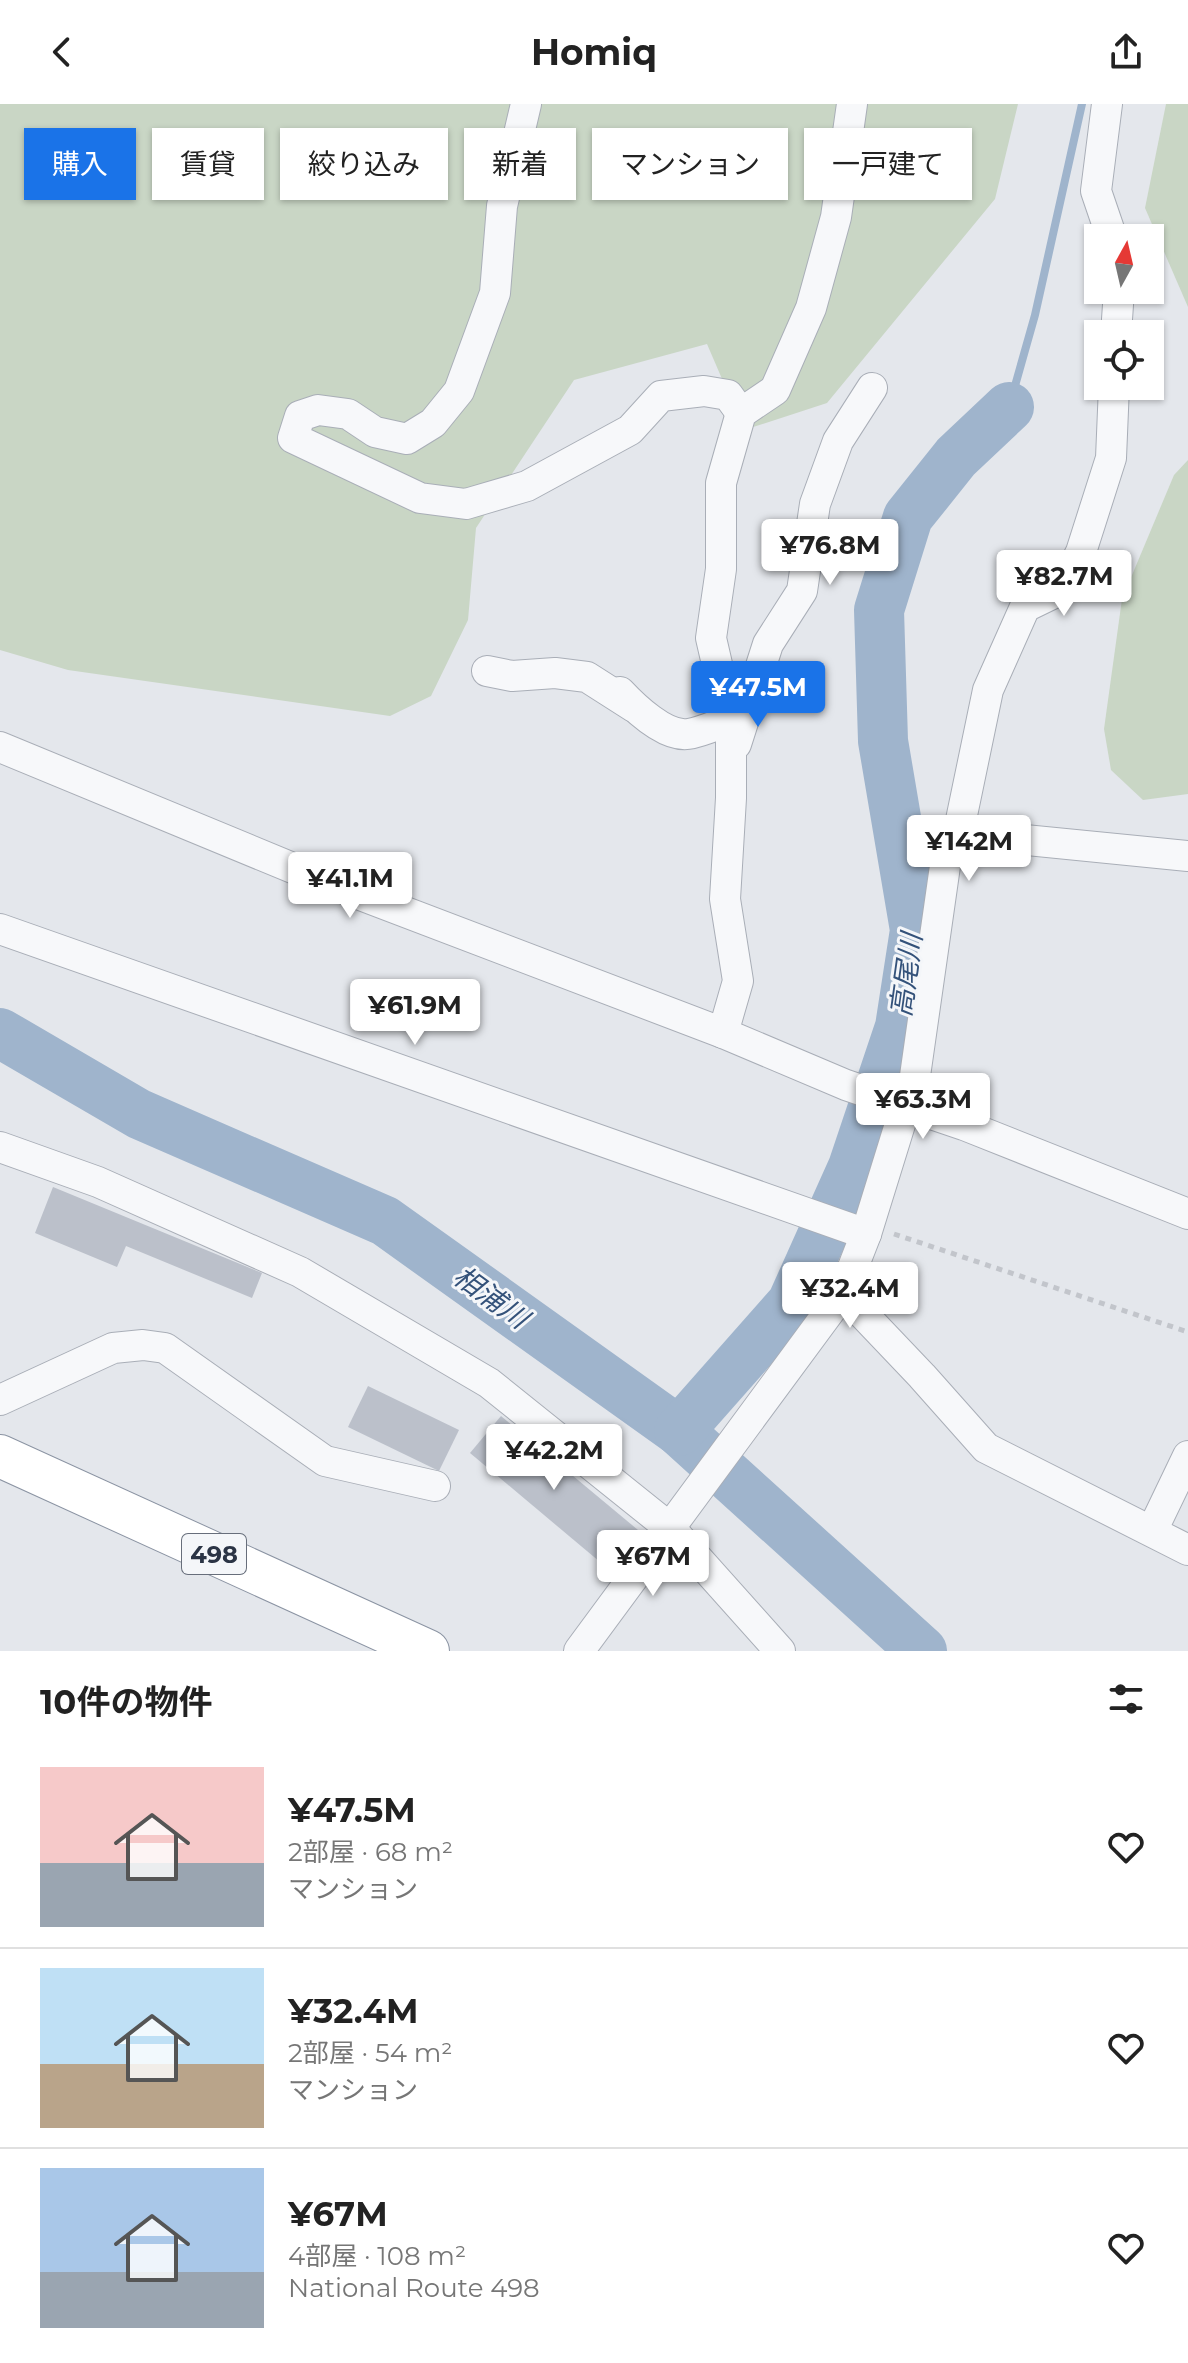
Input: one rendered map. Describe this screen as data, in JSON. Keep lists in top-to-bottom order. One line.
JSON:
{"streets":{"highway":["498"]},"water":["高尾川","相浦川"],"north":"top","page":{"header":"Homiq","chip":["購入","賃貸","絞り込み","新着","マンション","一戸建て"],"price":["¥76.8M","¥82.7M","¥47.5M","¥142M","¥41.1M","¥61.9M","¥63.3M","¥32.4M","¥42.2M","¥67M"],"heading":"10件の物件","list":[{"name":"¥47.5M","note":"2部屋 · 68 m² · マンション"},{"name":"¥32.4M","note":"2部屋 · 54 m² · マンション"},{"name":"¥67M","note":"4部屋 · 108 m² · National Route 498"}]}}
